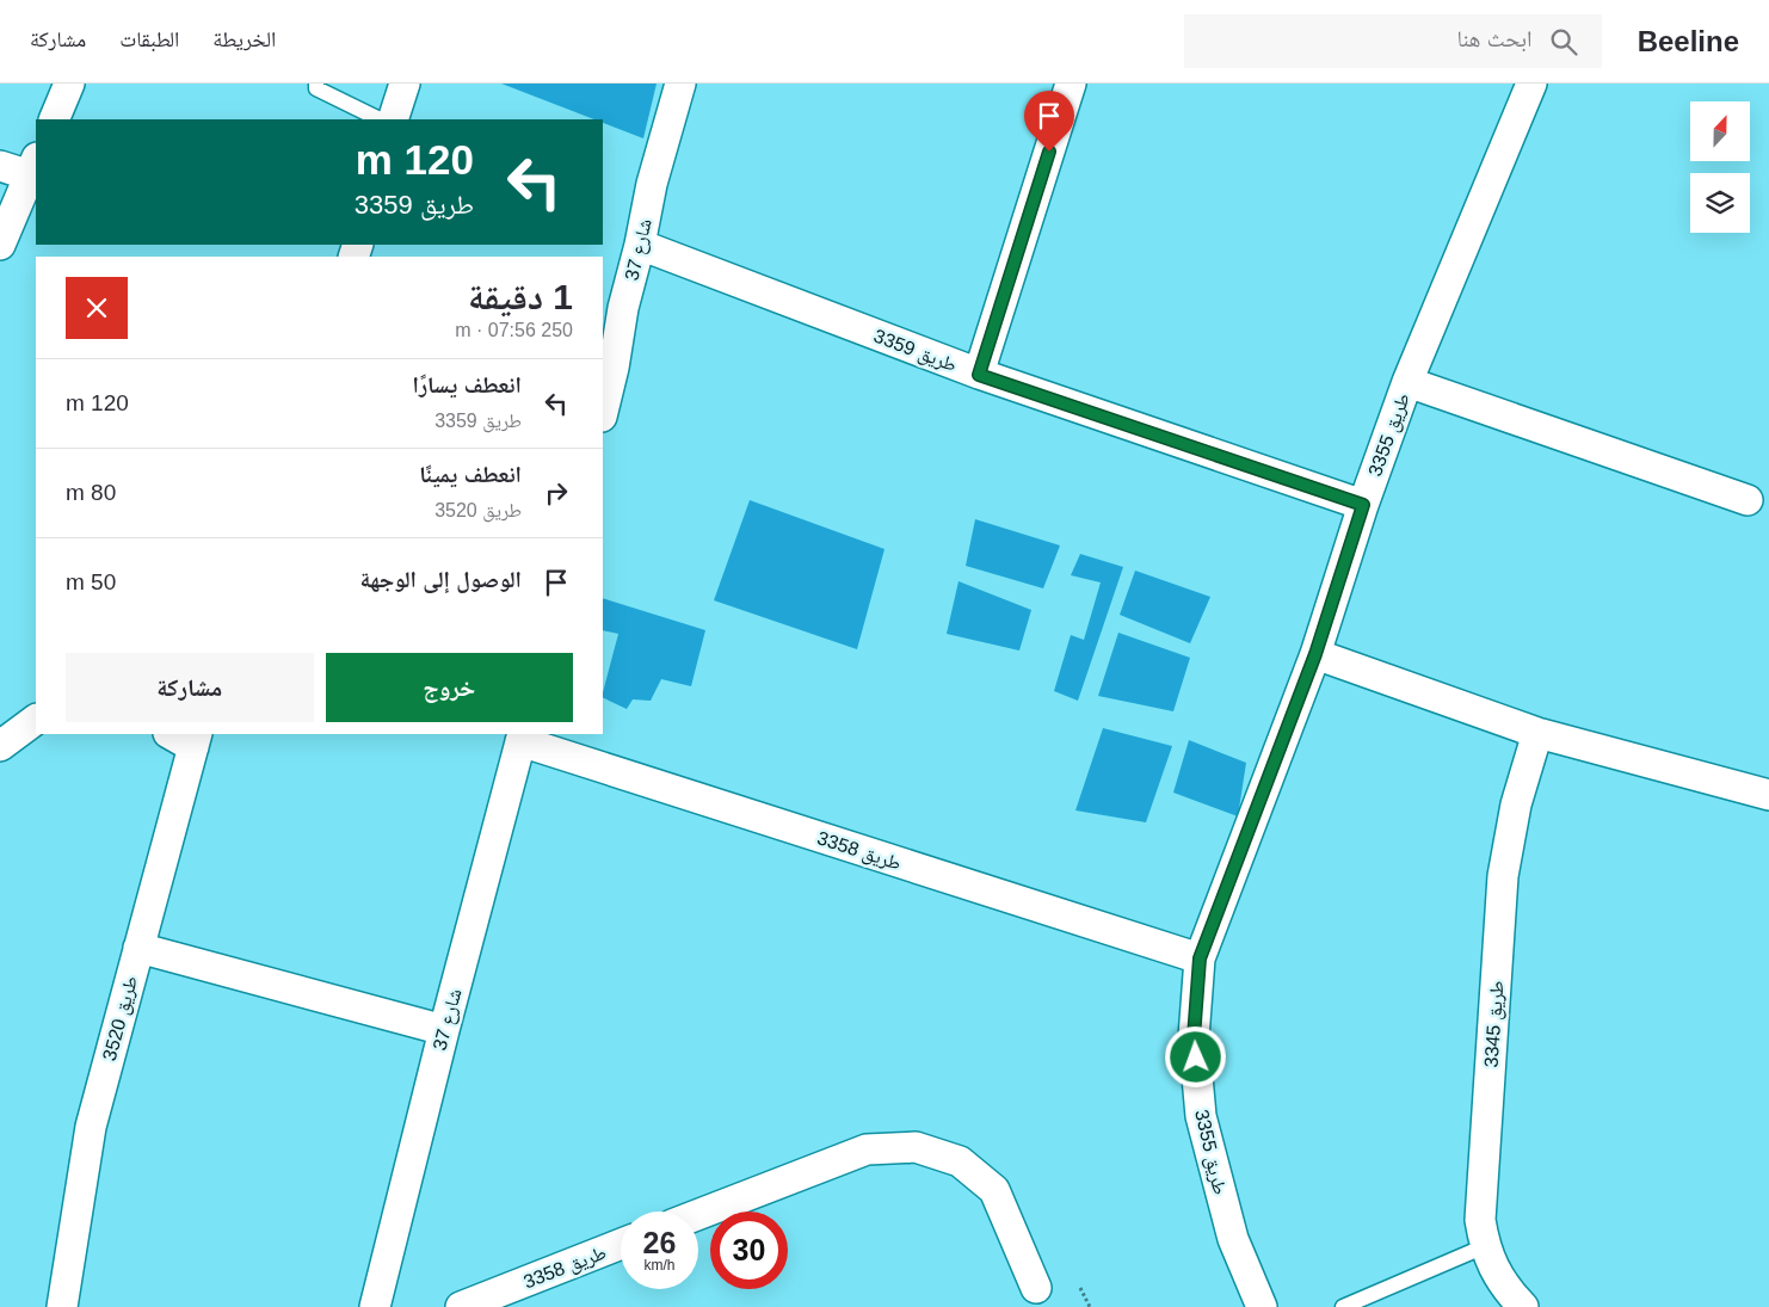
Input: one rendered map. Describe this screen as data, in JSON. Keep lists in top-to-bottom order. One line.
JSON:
{"streets":{"street":["شارع 37","طريق 3359","طريق 3355","طريق 3358","طريق 3520","طريق 3345"]},"crossings":[["شارع 37","طريق 3359"],["شارع 37","طريق 3358"],["طريق 3359","طريق 3355"],["طريق 3355","طريق 3358"]],"north":"top","page":{"header":"Beeline","search":"ابحث هنا","nav":["الخريطة","الطبقات","مشاركة"],"turn":["120 m","طريق 3359"],"heading":["1 دقيقة","250 m · 07:56"],"list":[{"name":"انعطف يسارًا","note":"طريق 3359","value":"120 m"},{"name":"انعطف يمينًا","note":"طريق 3520","value":"80 m"},{"name":"الوصول إلى الوجهة","value":"50 m"}],"buttons":["خروج","مشاركة"],"speed":"26 km/h","limit":"30"}}
